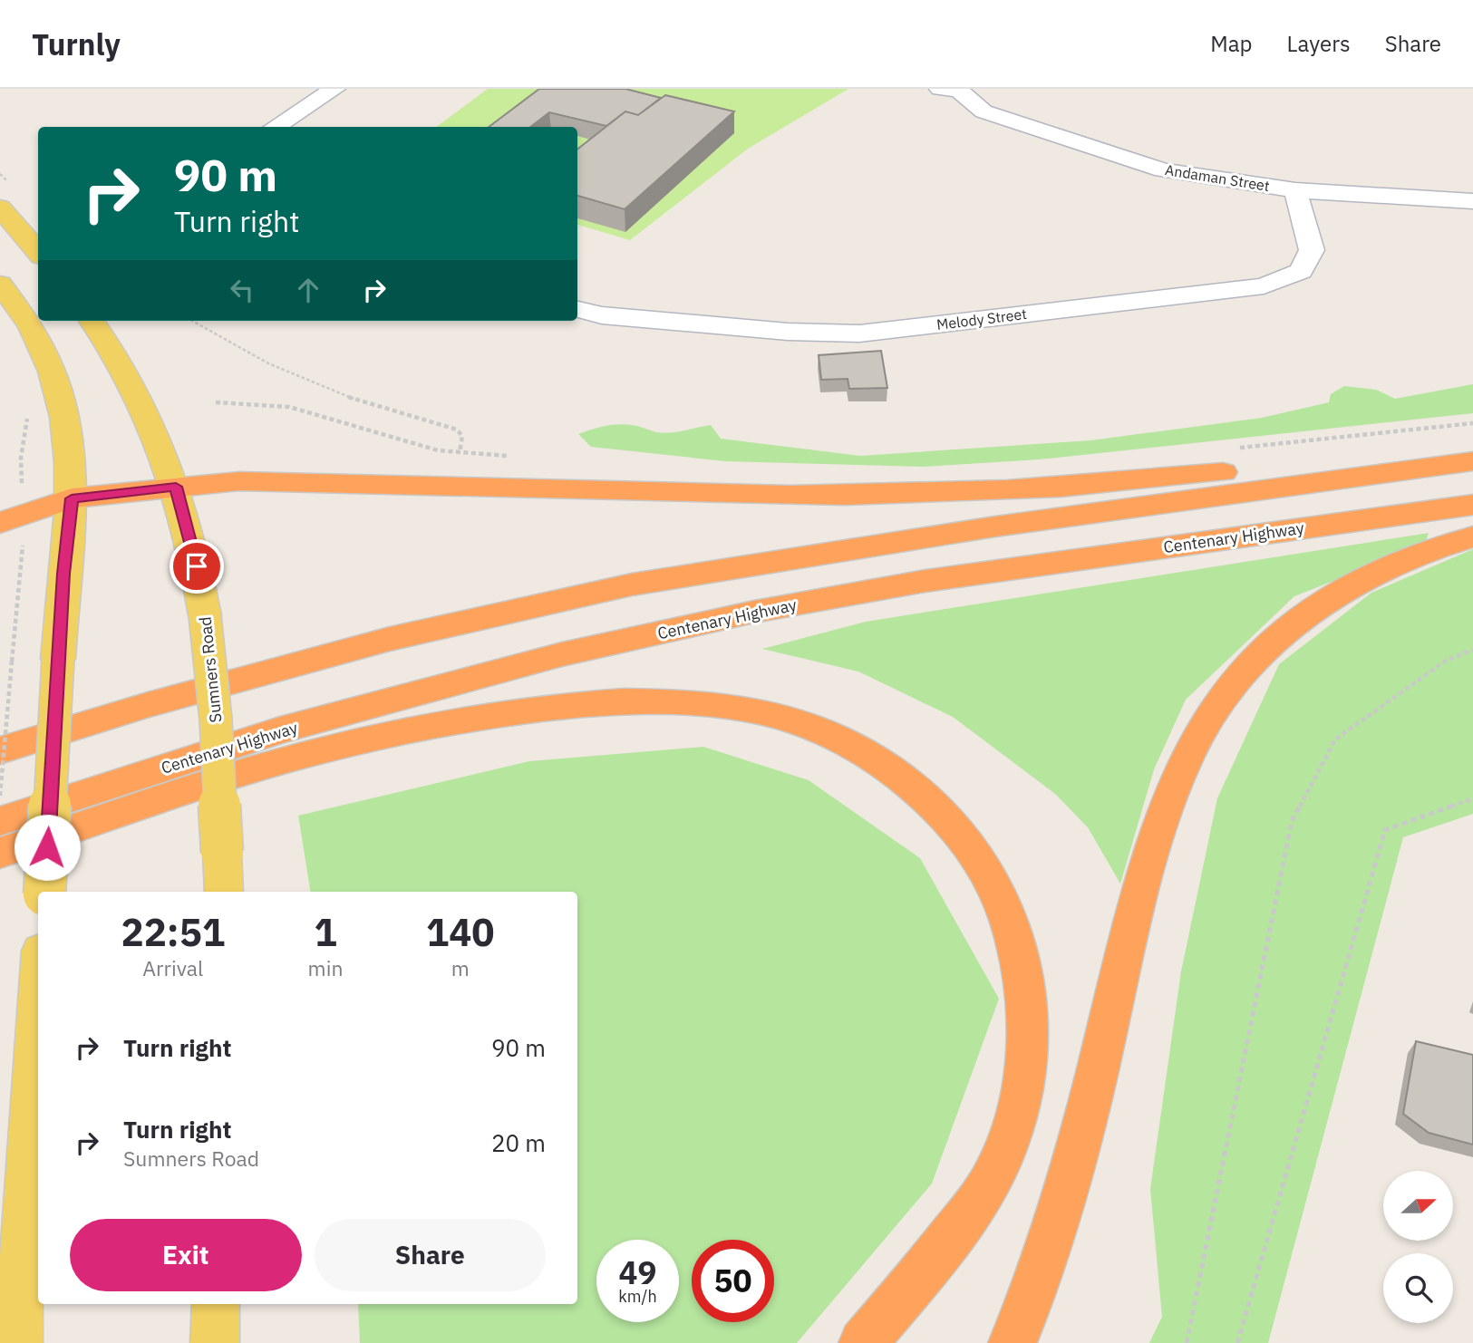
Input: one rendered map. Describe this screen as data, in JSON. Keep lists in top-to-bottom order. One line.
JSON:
{"streets":{"highway":["Centenary Highway"],"main road":["Sumners Road"],"street":["Andaman Street","Melody Street"]},"crossings":[["Andaman Street","Melody Street"]],"north":"right","page":{"header":"Turnly","nav":["Map","Layers","Share"],"turn":["90 m","Turn right"],"eta":["22:51","Arrival","1","min","140","m"],"list":[{"name":"Turn right","value":"90 m"},{"name":"Turn right","note":"Sumners Road","value":"20 m"}],"buttons":["Exit","Share"],"speed":"49 km/h","limit":"50"}}
